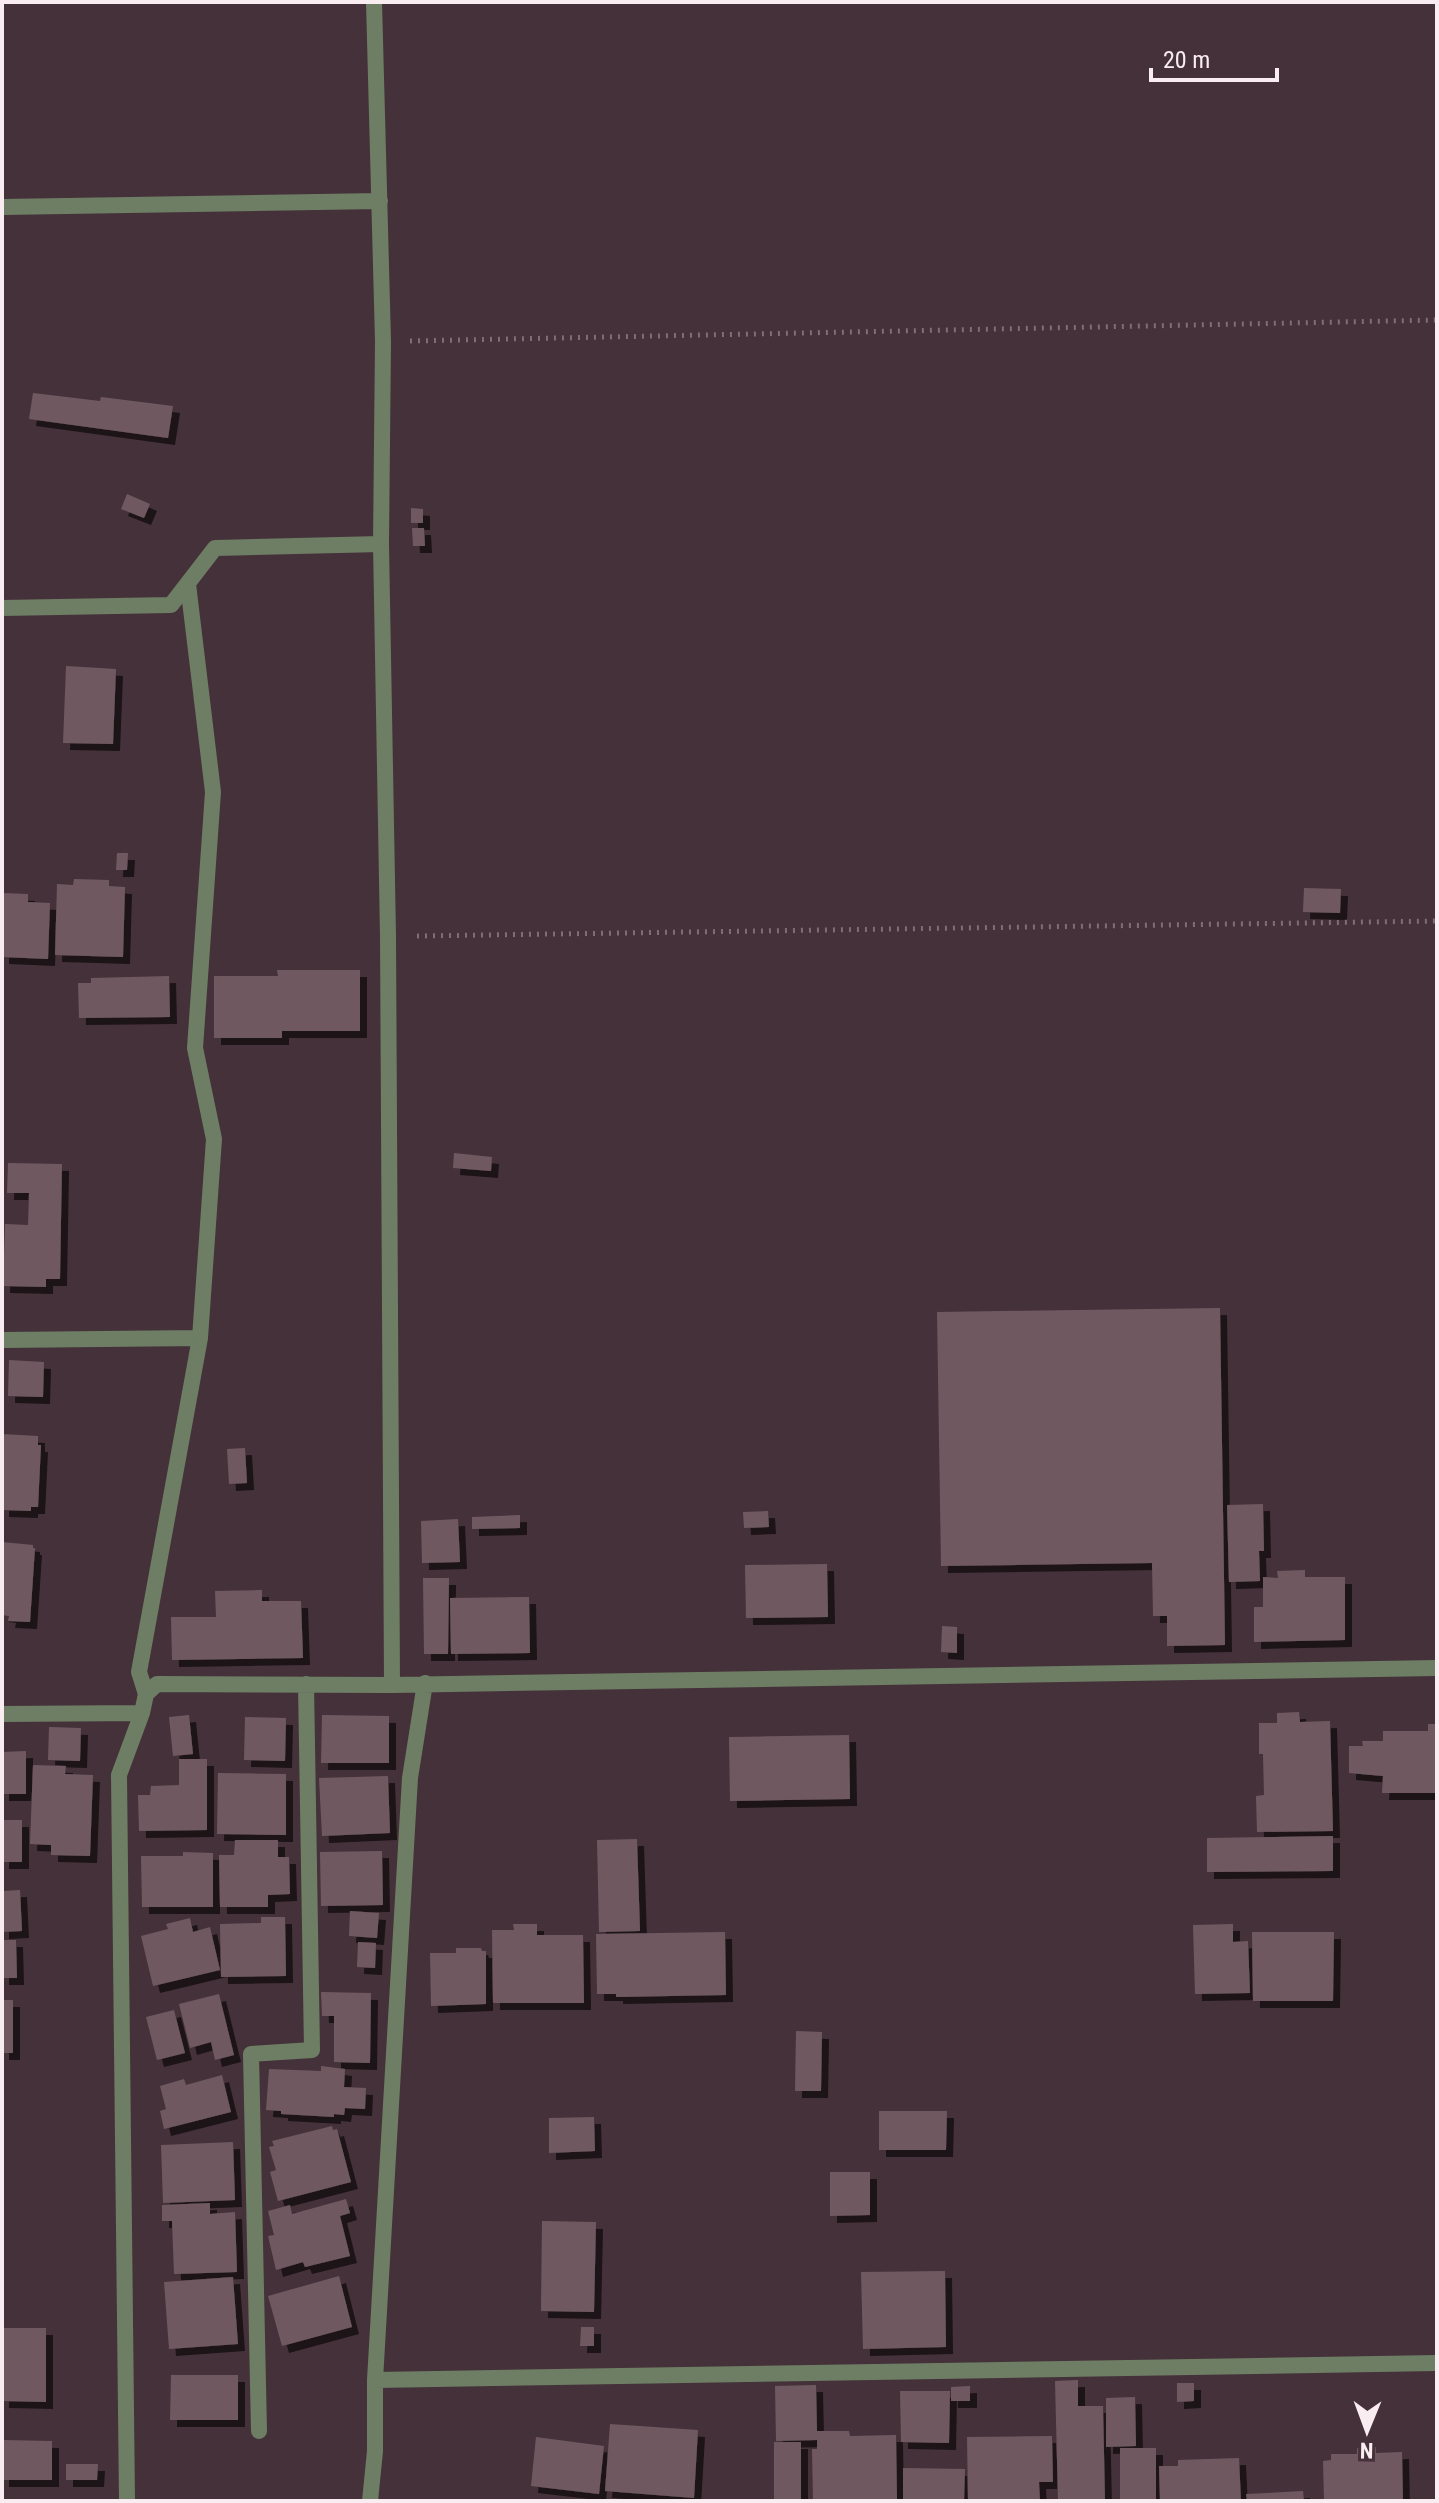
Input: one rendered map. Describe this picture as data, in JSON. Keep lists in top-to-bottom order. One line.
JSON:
{"scale_bar":"20 m","north":"bottom"}
